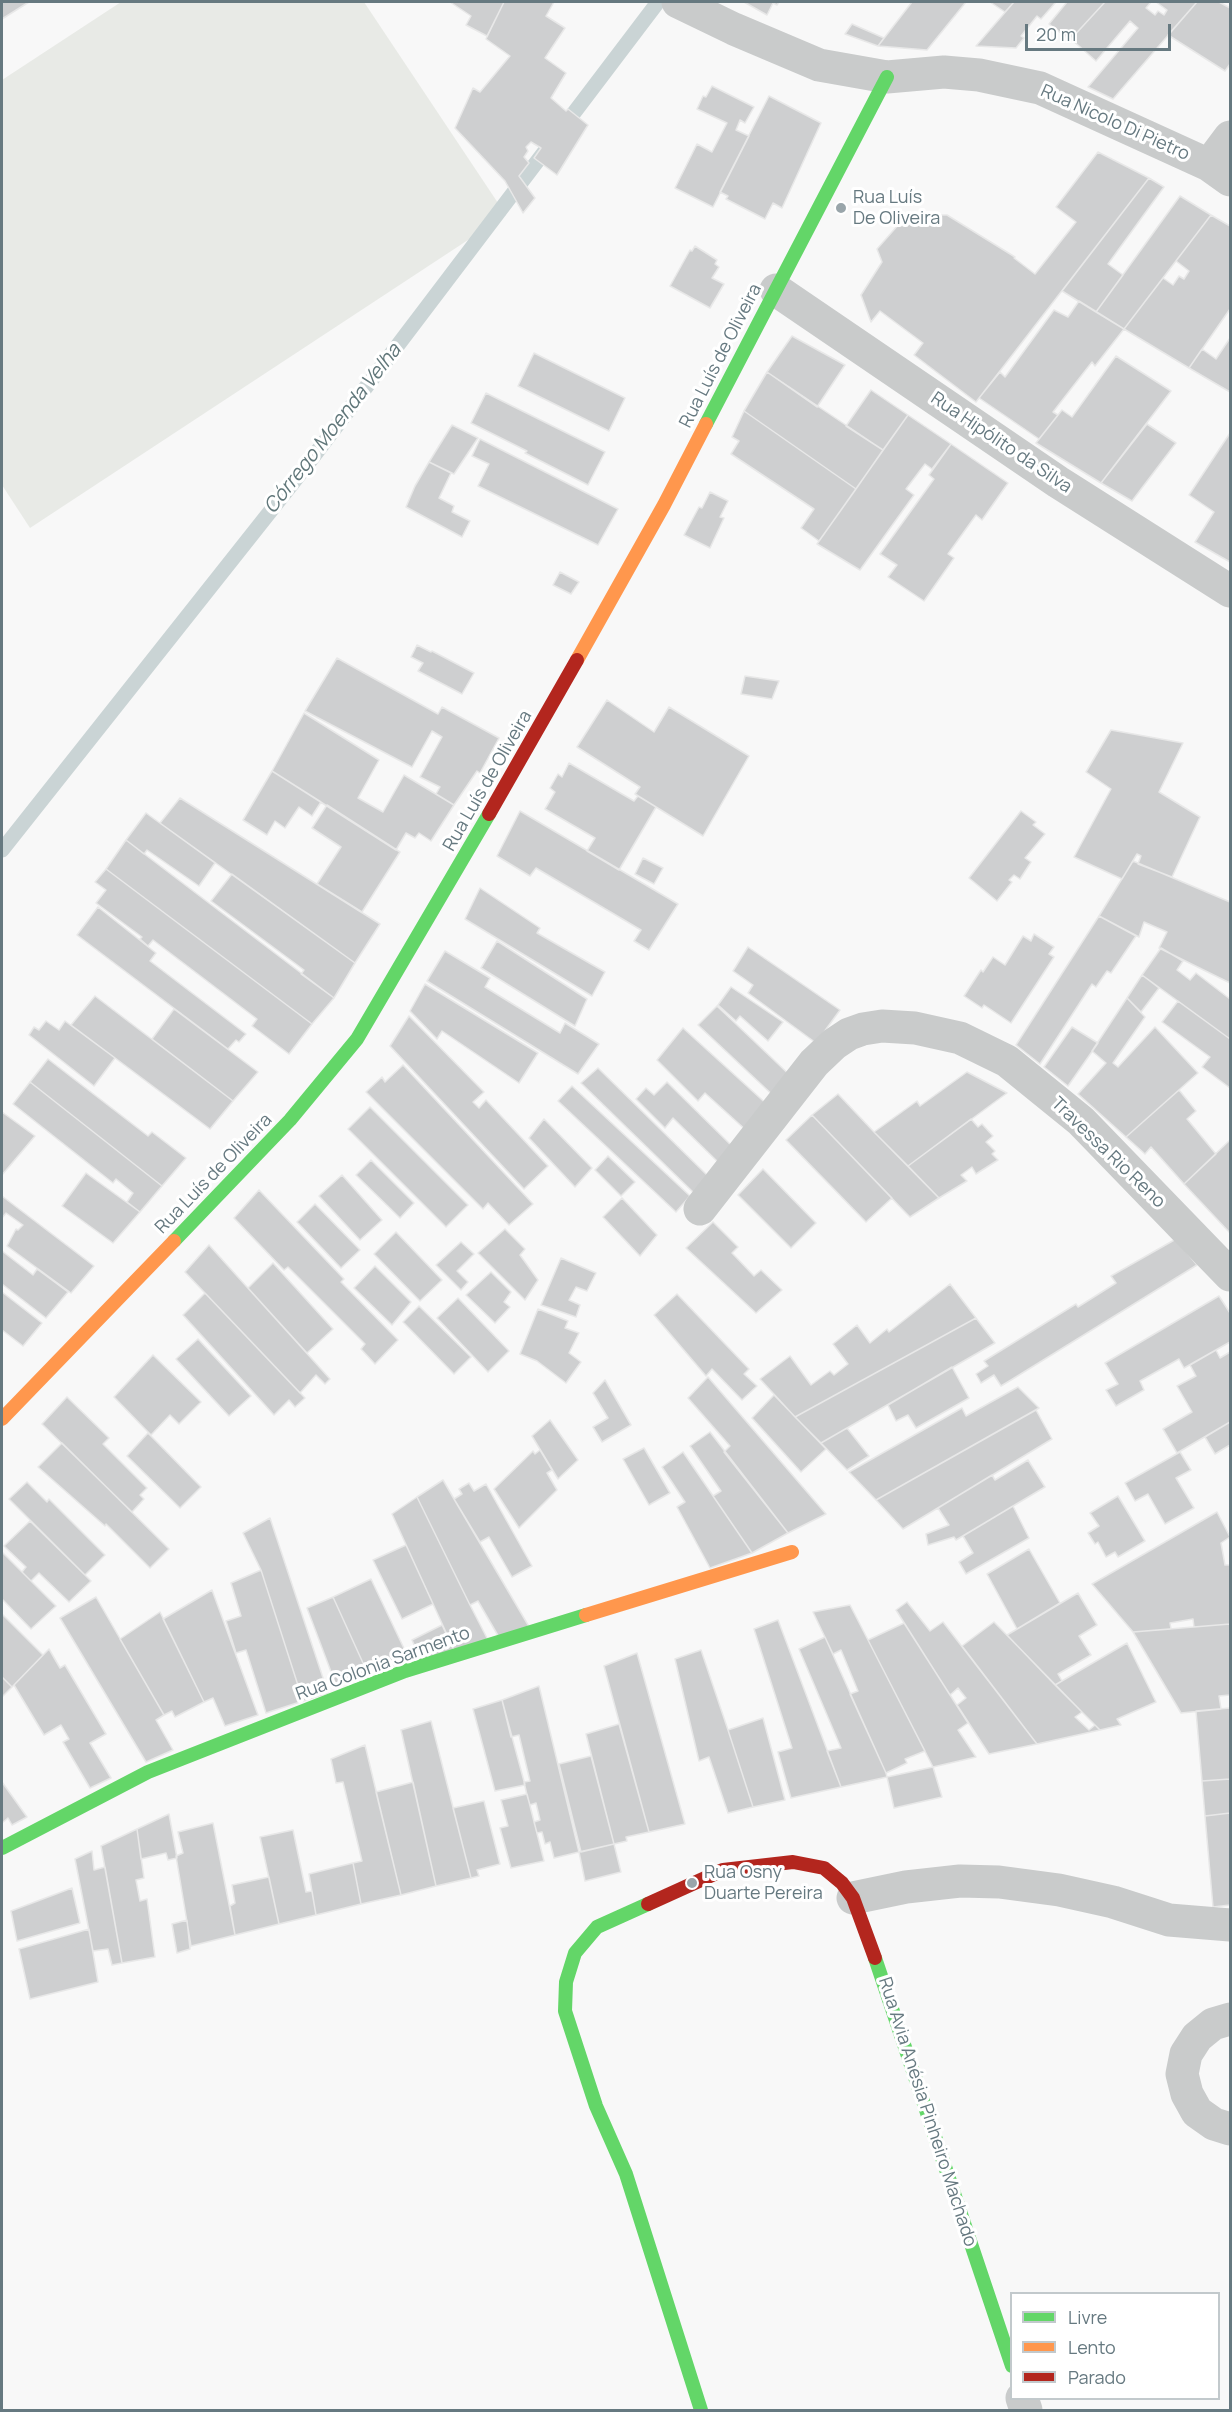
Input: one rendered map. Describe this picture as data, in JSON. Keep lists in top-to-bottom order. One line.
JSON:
{"streets":{"street":["Rua Nicolo Di Pietro","Rua Luís de Oliveira","Rua Hipólito da Silva","Travessa Rio Reno","Rua Colonia Sarmento","Rua Avia Anésia Pinheiro Machado"]},"crossings":[["Rua Nicolo Di Pietro","Rua Luís de Oliveira"],["Rua Luís de Oliveira","Rua Hipólito da Silva"]],"water":["Córrego Moenda Velha"],"places":["Rua Luís De Oliveira","Rua Osny Duarte Pereira"],"legend":["Livre","Lento","Parado"],"scale_bar":"20 m"}
